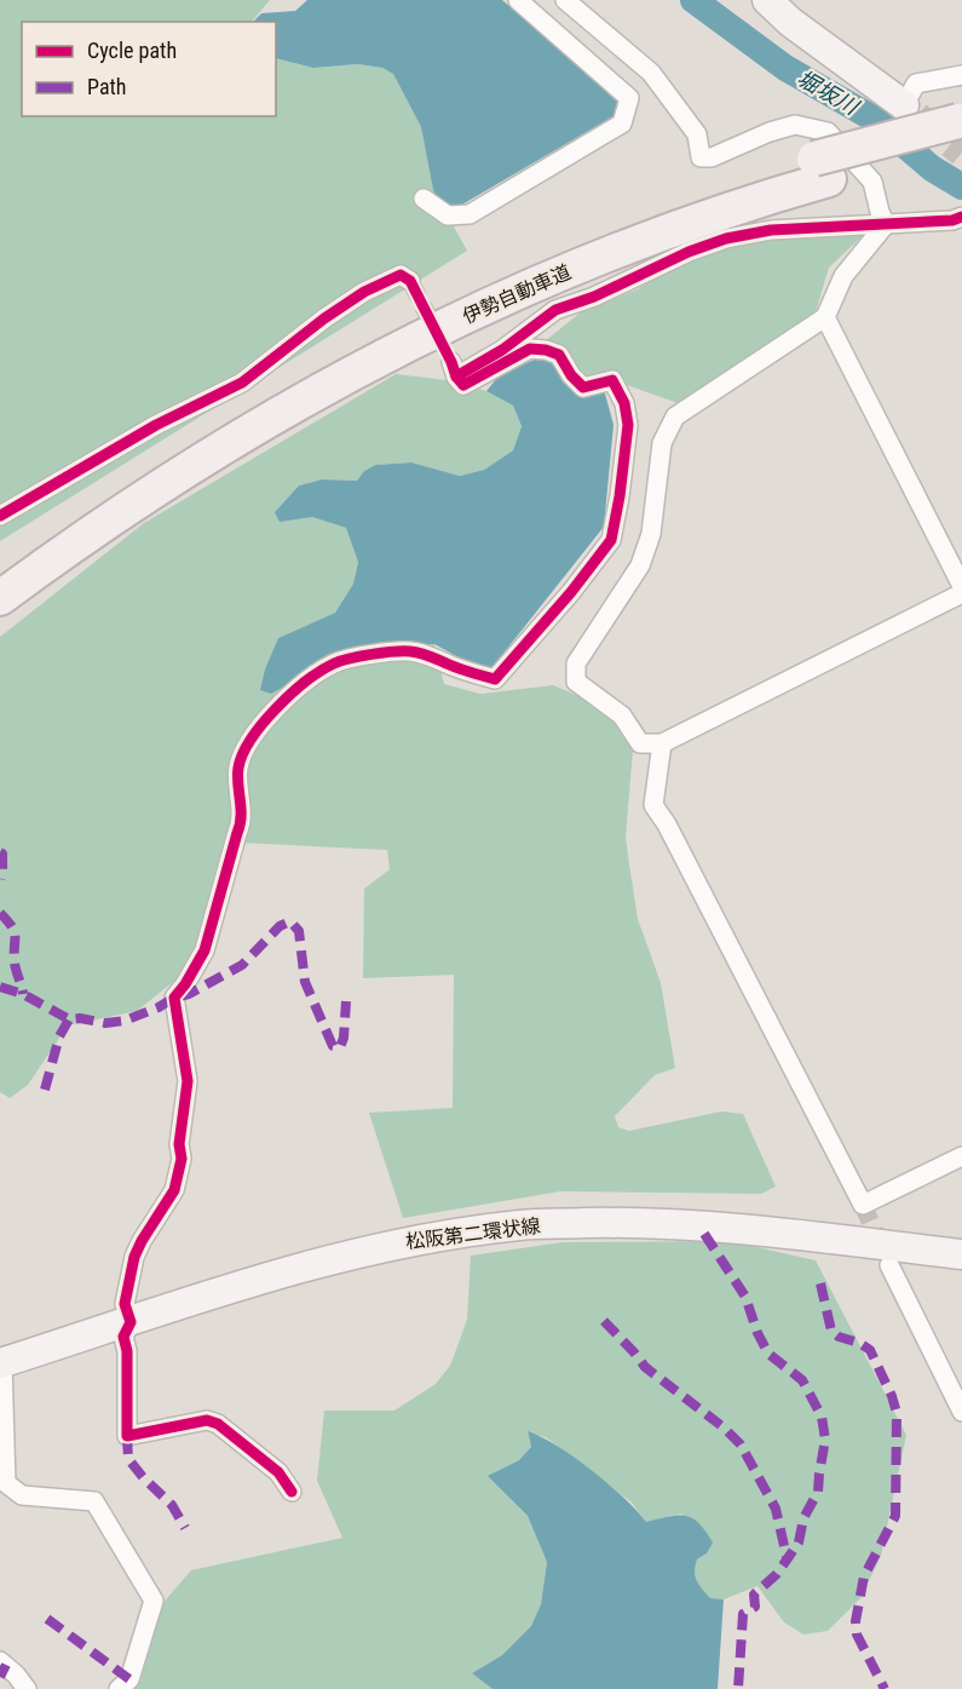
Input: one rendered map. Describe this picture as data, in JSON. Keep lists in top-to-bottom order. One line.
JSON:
{"streets":{"highway":["伊勢自動車道"],"main road":["松阪第二環状線"]},"water":["堀坂川"],"legend":["Cycle path","Path"]}
